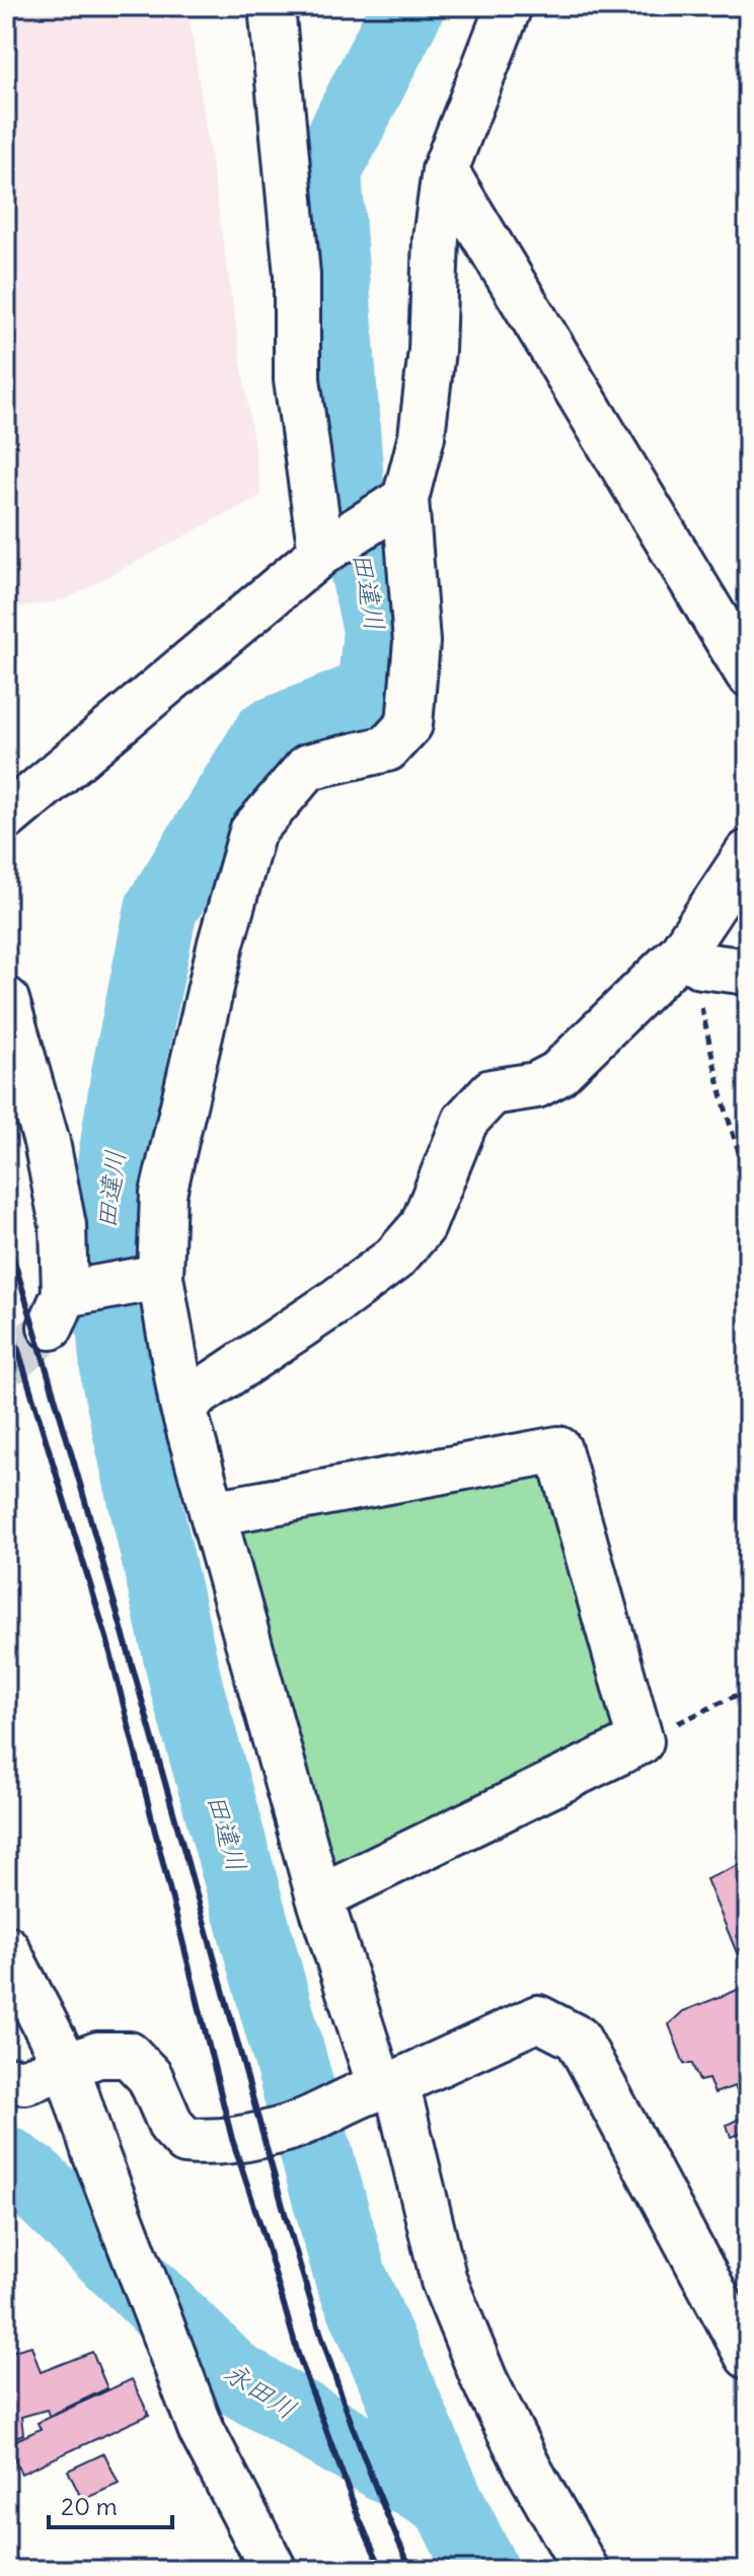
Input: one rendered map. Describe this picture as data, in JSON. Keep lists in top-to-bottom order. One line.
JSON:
{"water":["田違川","永田川"],"scale_bar":"20 m"}
